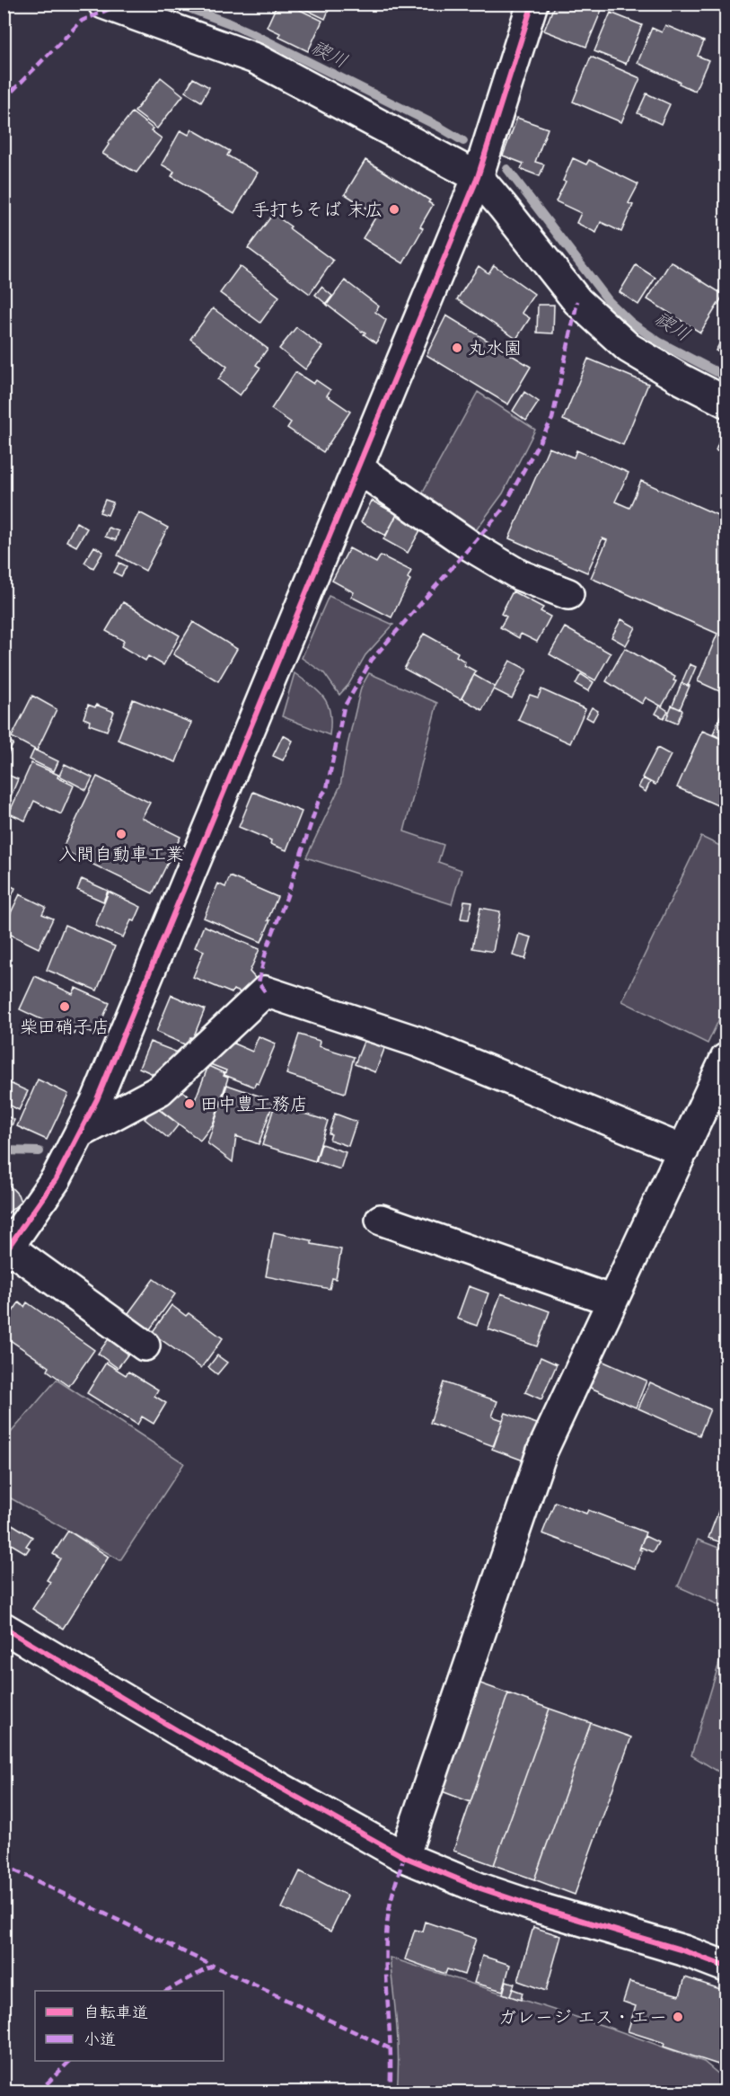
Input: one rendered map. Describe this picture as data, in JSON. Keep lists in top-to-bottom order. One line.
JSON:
{"water":["禊川"],"places":["手打ちそば 末広","丸水園","入間自動車工業","柴田硝子店","田中豊工務店","ガレージ エス・エー"],"legend":["自転車道","小道"]}
